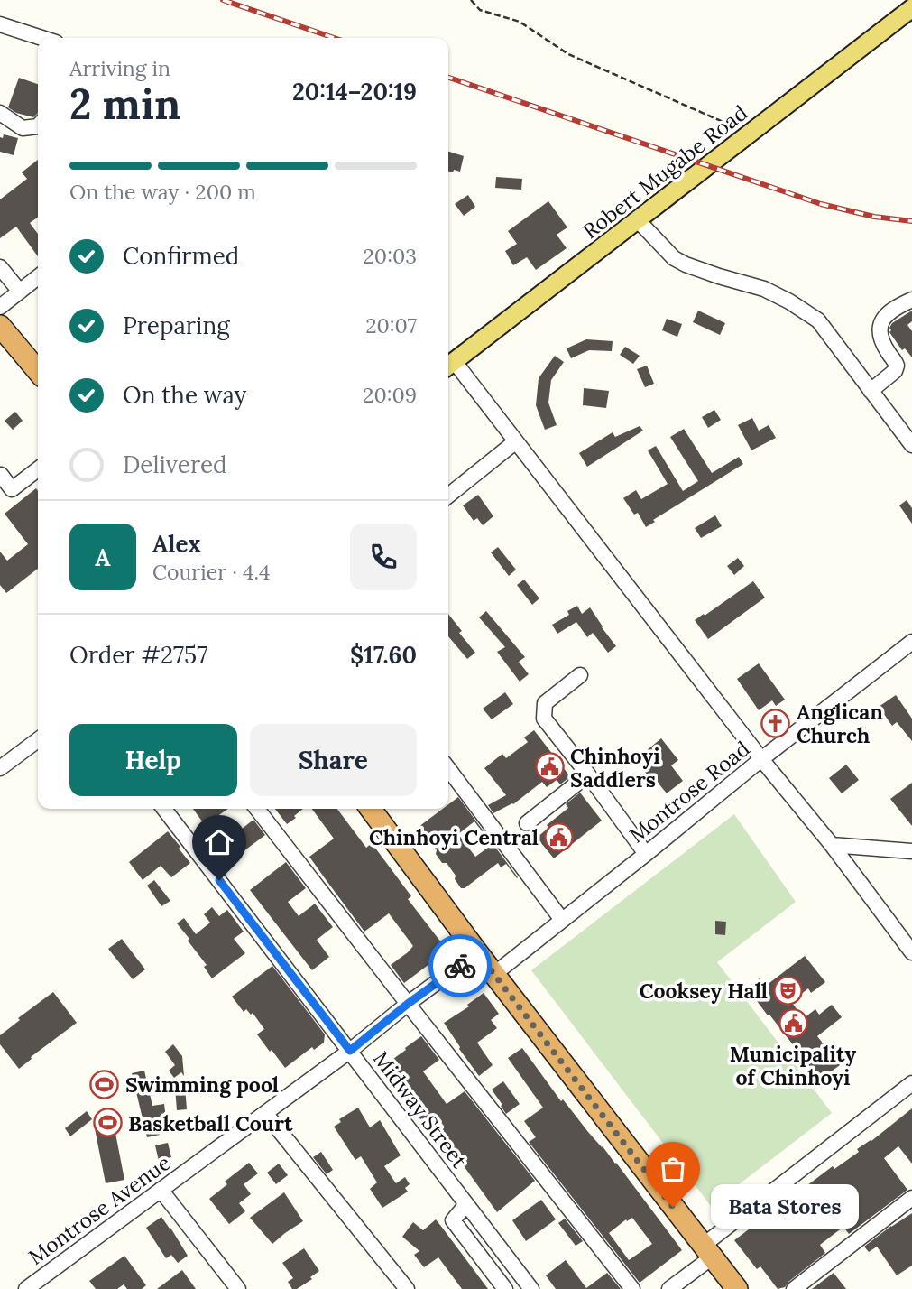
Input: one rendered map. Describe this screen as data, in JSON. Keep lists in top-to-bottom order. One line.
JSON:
{"streets":{"main road":["Robert Mugabe Road"],"street":["Montrose Road","Midway Street","Montrose Avenue"]},"crossings":[["Midway Street","Montrose Avenue"]],"places":{"church":["Anglican Church"],"public building":["Chinhoyi Saddlers","Chinhoyi Central","Municipality of Chinhoyi"],"theatre":["Cooksey Hall"],"sports":["Swimming pool","Basketball Court"],"other":["Bata Stores"]},"page":{"heading":["2 min","Arriving in","20:14–20:19"],"panel":["Alex","Courier · 4.4","Order #2757","$17.60"],"bar":"On the way · 200 m","list":[["Confirmed","20:03"],["Preparing","20:07"],["On the way","20:09"],"Delivered"],"round":"A","buttons":["Help","Share"],"bubble":"Bata Stores"}}
